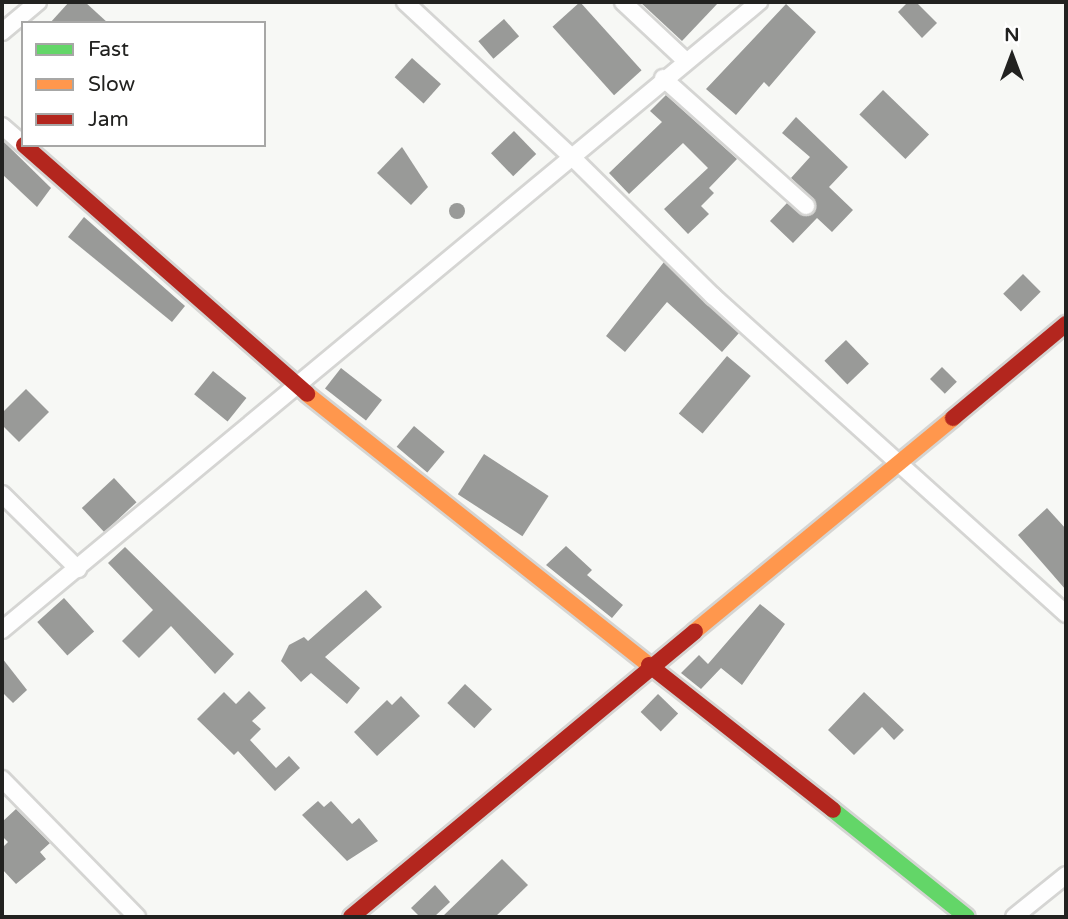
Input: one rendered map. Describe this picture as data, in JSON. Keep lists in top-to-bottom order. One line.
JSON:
{"legend":["Fast","Slow","Jam"],"north":"top"}
